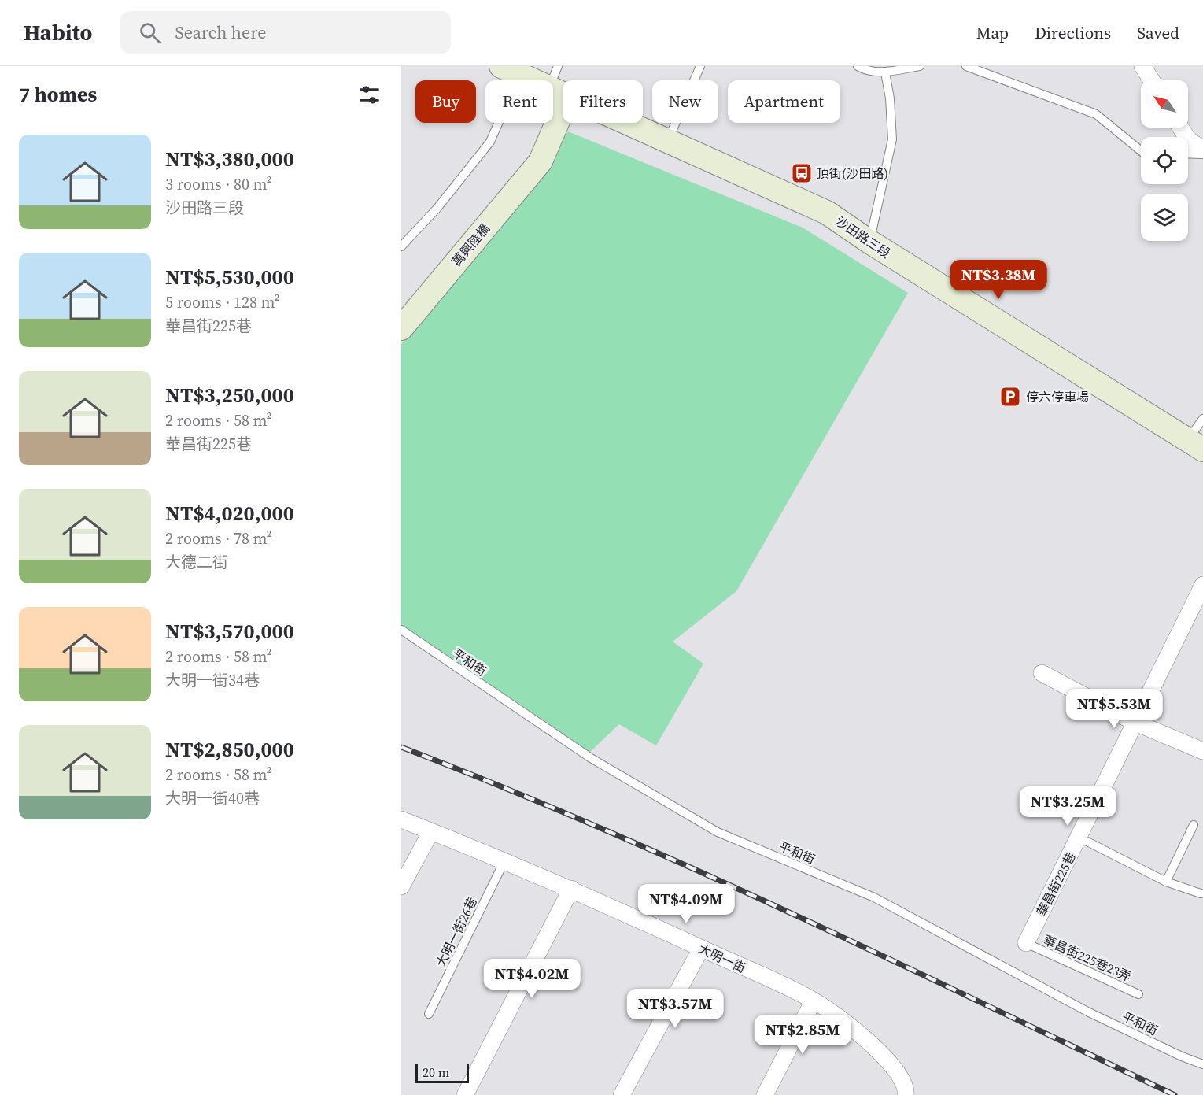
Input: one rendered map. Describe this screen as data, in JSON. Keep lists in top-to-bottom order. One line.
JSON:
{"streets":{"street":["沙田路三段","萬興陸橋","華昌街225巷","大明一街"],"lane":["平和街","大明一街26巷","華昌街225巷23弄"]},"crossings":[["華昌街225巷","華昌街225巷23弄"],["大明一街26巷","大明一街"]],"places":{"bus stop":["頂街(沙田路)"],"parking":["停六停車場"]},"scale_bar":"20 m","north":"top left","page":{"header":"Habito","search":"Search here","nav":["Map","Directions","Saved"],"heading":"7 homes","chip":["Buy","Rent","Filters","New","Apartment"],"list":[{"name":"NT$3,380,000","note":"3 rooms · 80 m² · 沙田路三段"},{"name":"NT$5,530,000","note":"5 rooms · 128 m² · 華昌街225巷"},{"name":"NT$3,250,000","note":"2 rooms · 58 m² · 華昌街225巷"},{"name":"NT$4,020,000","note":"2 rooms · 78 m² · 大德二街"},{"name":"NT$3,570,000","note":"2 rooms · 58 m² · 大明一街34巷"},{"name":"NT$2,850,000","note":"2 rooms · 58 m² · 大明一街40巷"}],"price":["NT$3.38M","NT$5.53M","NT$3.25M","NT$4.09M","NT$4.02M","NT$3.57M","NT$2.85M"],"scale":"20 m"}}
